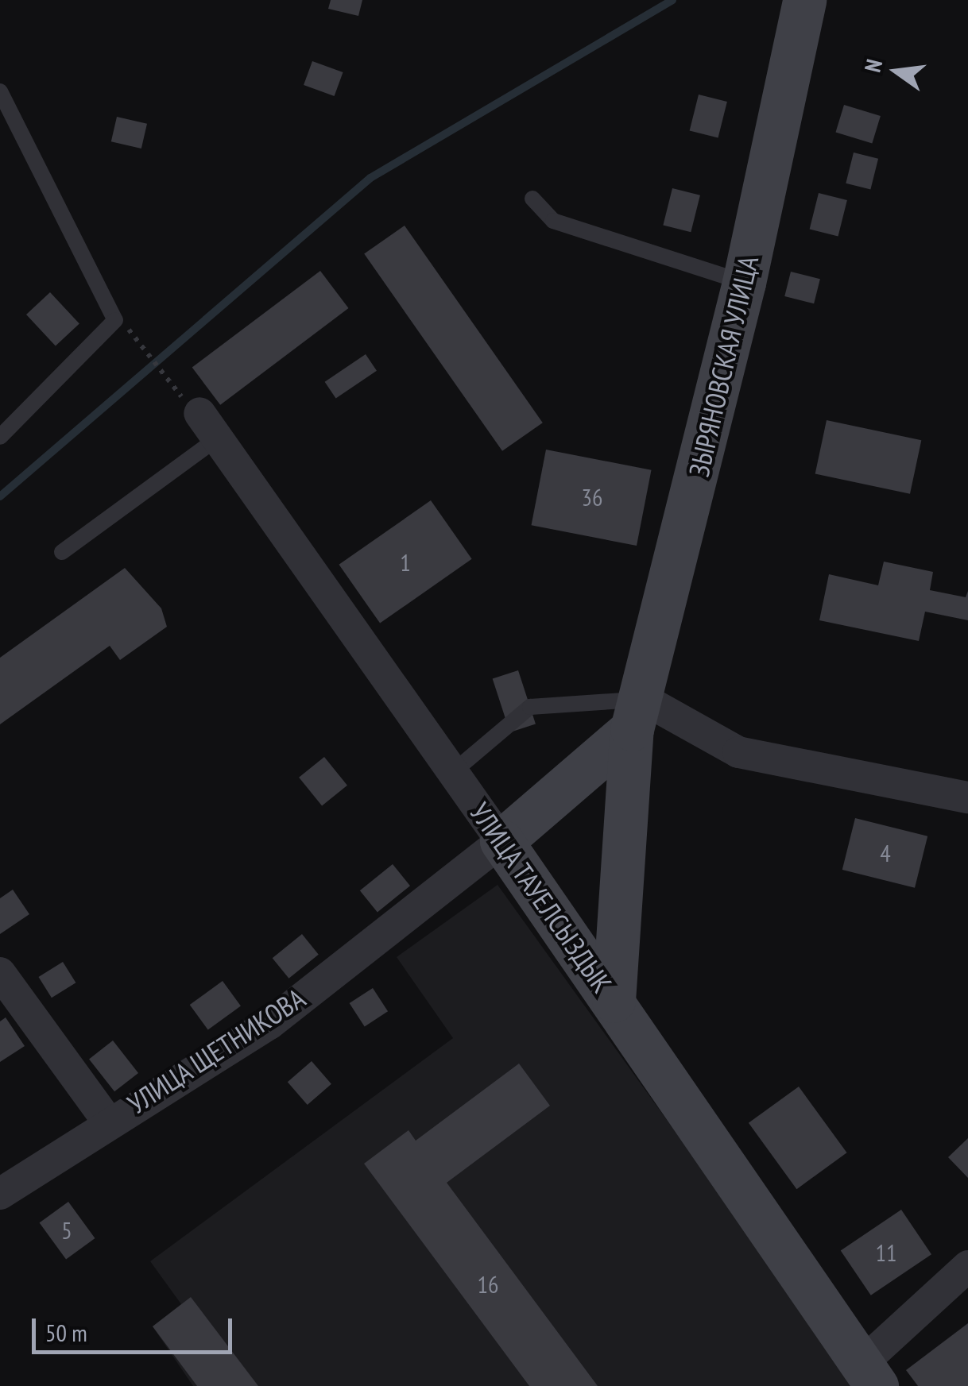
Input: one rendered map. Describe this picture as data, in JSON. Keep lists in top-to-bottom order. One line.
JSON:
{"streets":{"street":["ЗЫРЯНОВСКАЯ УЛИЦА","УЛИЦА ТАУЕЛСЫЗДЫК","УЛИЦА ЩЕТНИКОВА"]},"crossings":[["ЗЫРЯНОВСКАЯ УЛИЦА","УЛИЦА ТАУЕЛСЫЗДЫК"],["УЛИЦА ТАУЕЛСЫЗДЫК","УЛИЦА ЩЕТНИКОВА"]],"house_numbers":["36","1","4","5","11","16"],"scale_bar":"50 m","north":"left"}
